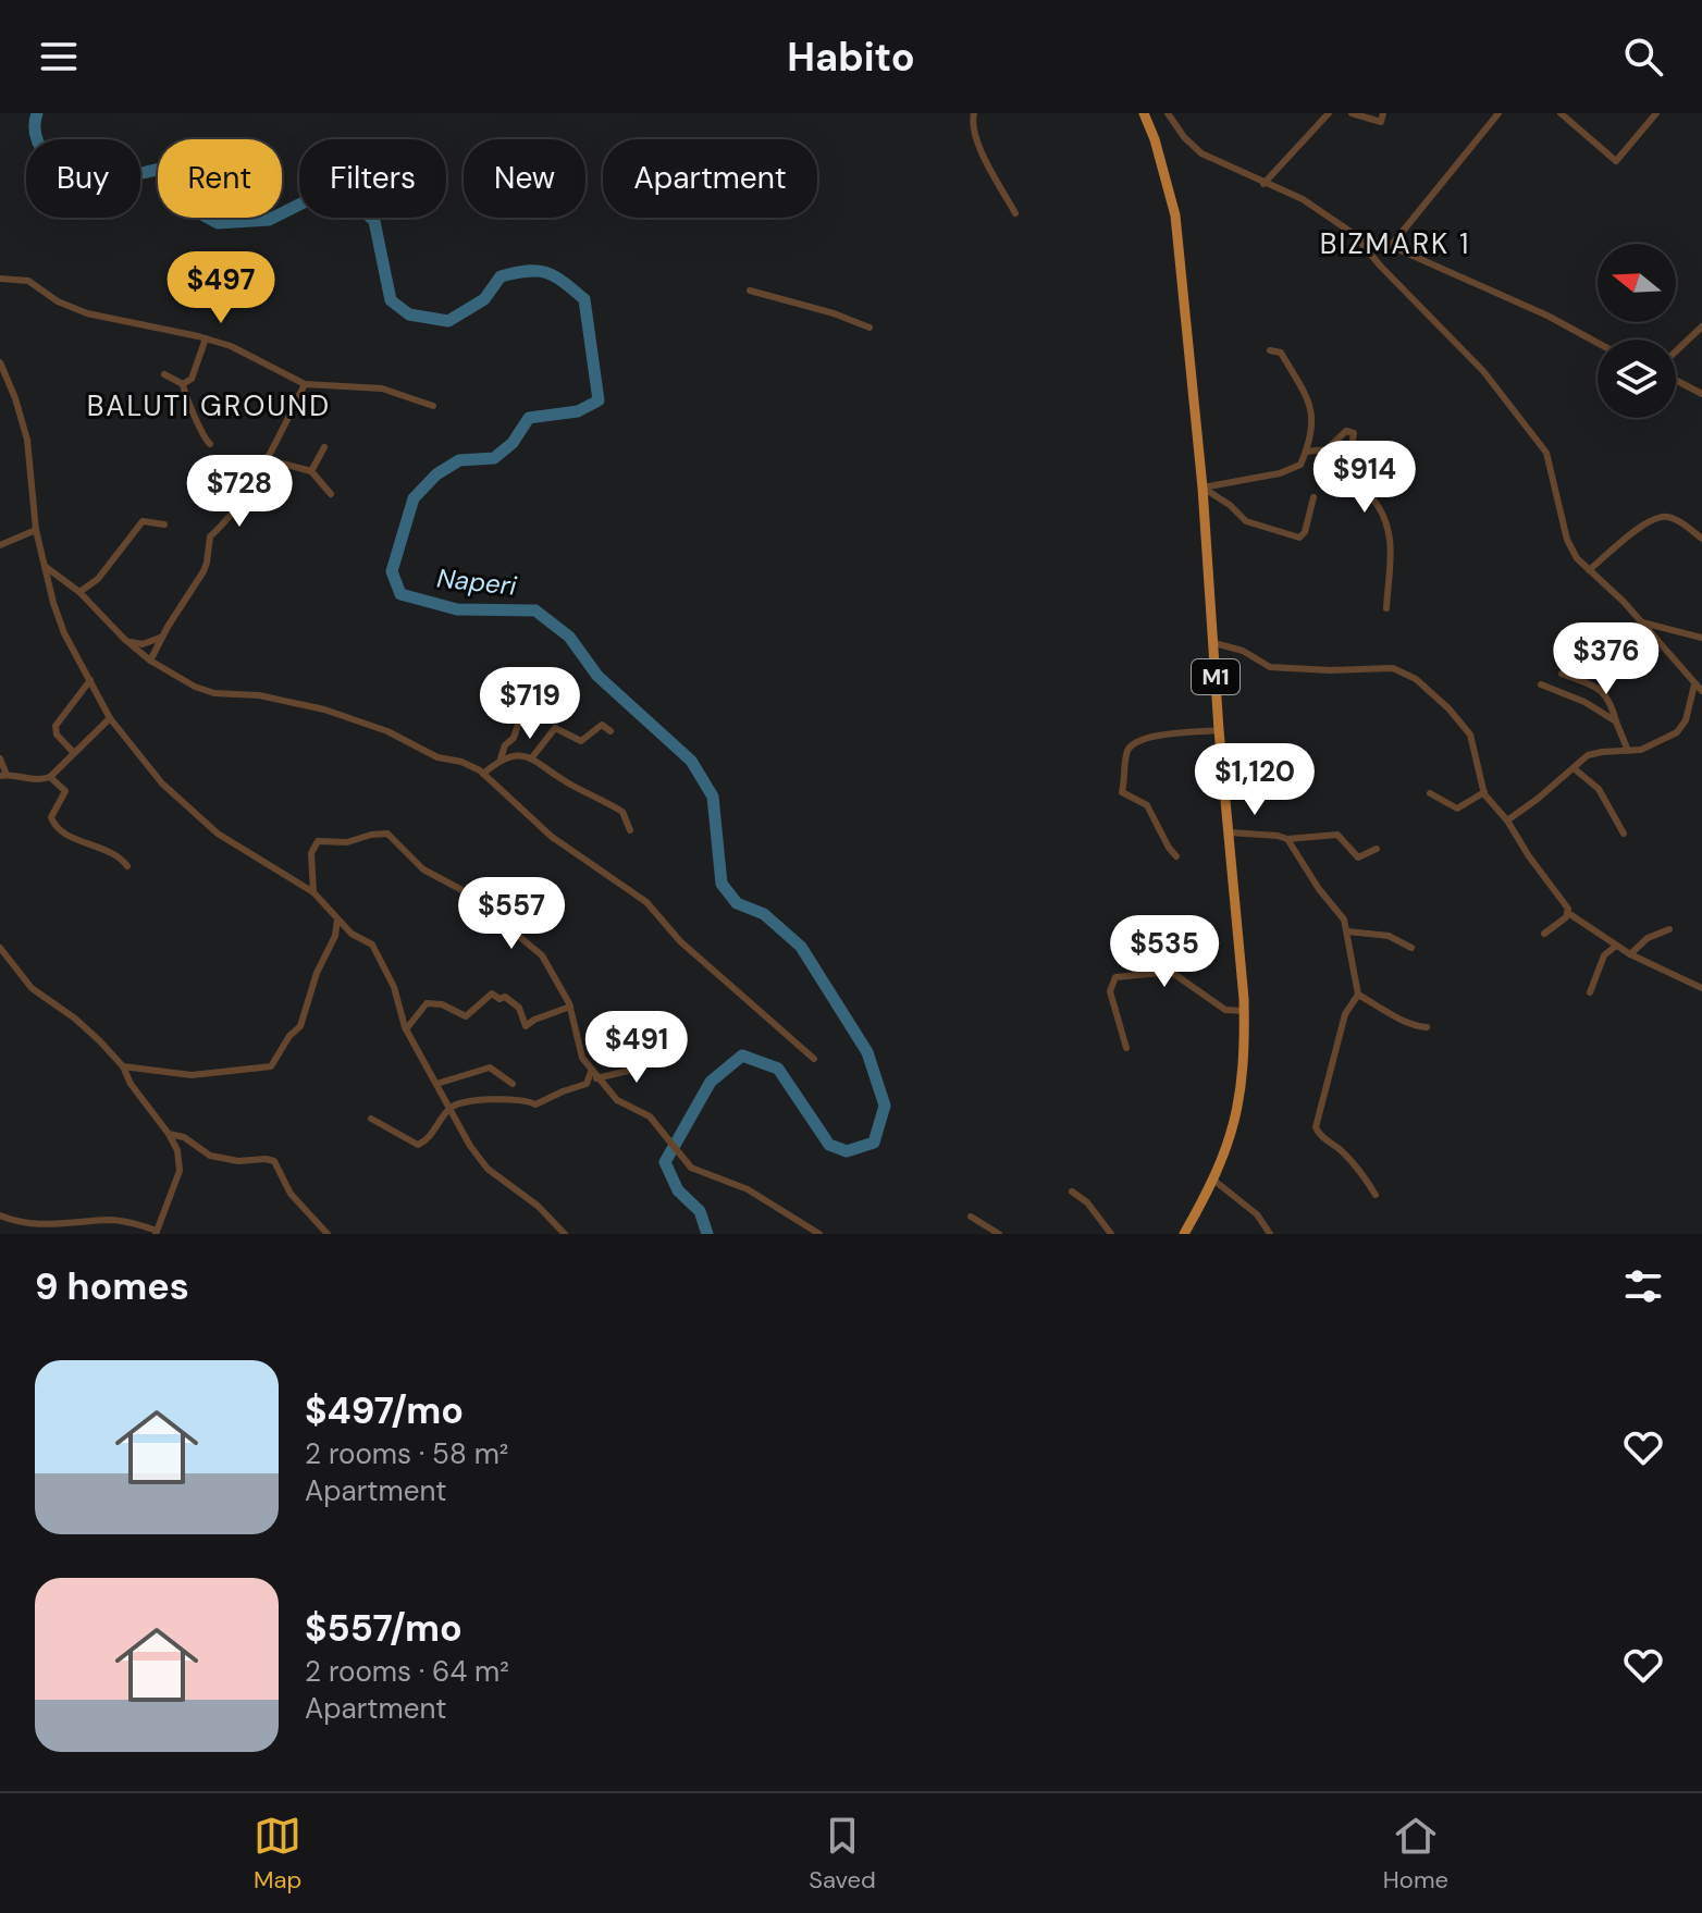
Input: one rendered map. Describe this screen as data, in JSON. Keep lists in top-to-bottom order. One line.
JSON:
{"streets":{"highway":["M1"]},"districts":["BIZMARK 1","BALUTI GROUND"],"water":["Naperi"],"north":"left","page":{"header":"Habito","chip":["Buy","Rent","Filters","New","Apartment"],"price":["$497","$914","$728","$376","$719","$1,120","$557","$535","$491"],"heading":"9 homes","list":[{"name":"$497/mo","note":"2 rooms · 58 m² · Apartment"},{"name":"$557/mo","note":"2 rooms · 64 m² · Apartment"}],"tabs":["Map","Saved","Home"]}}
